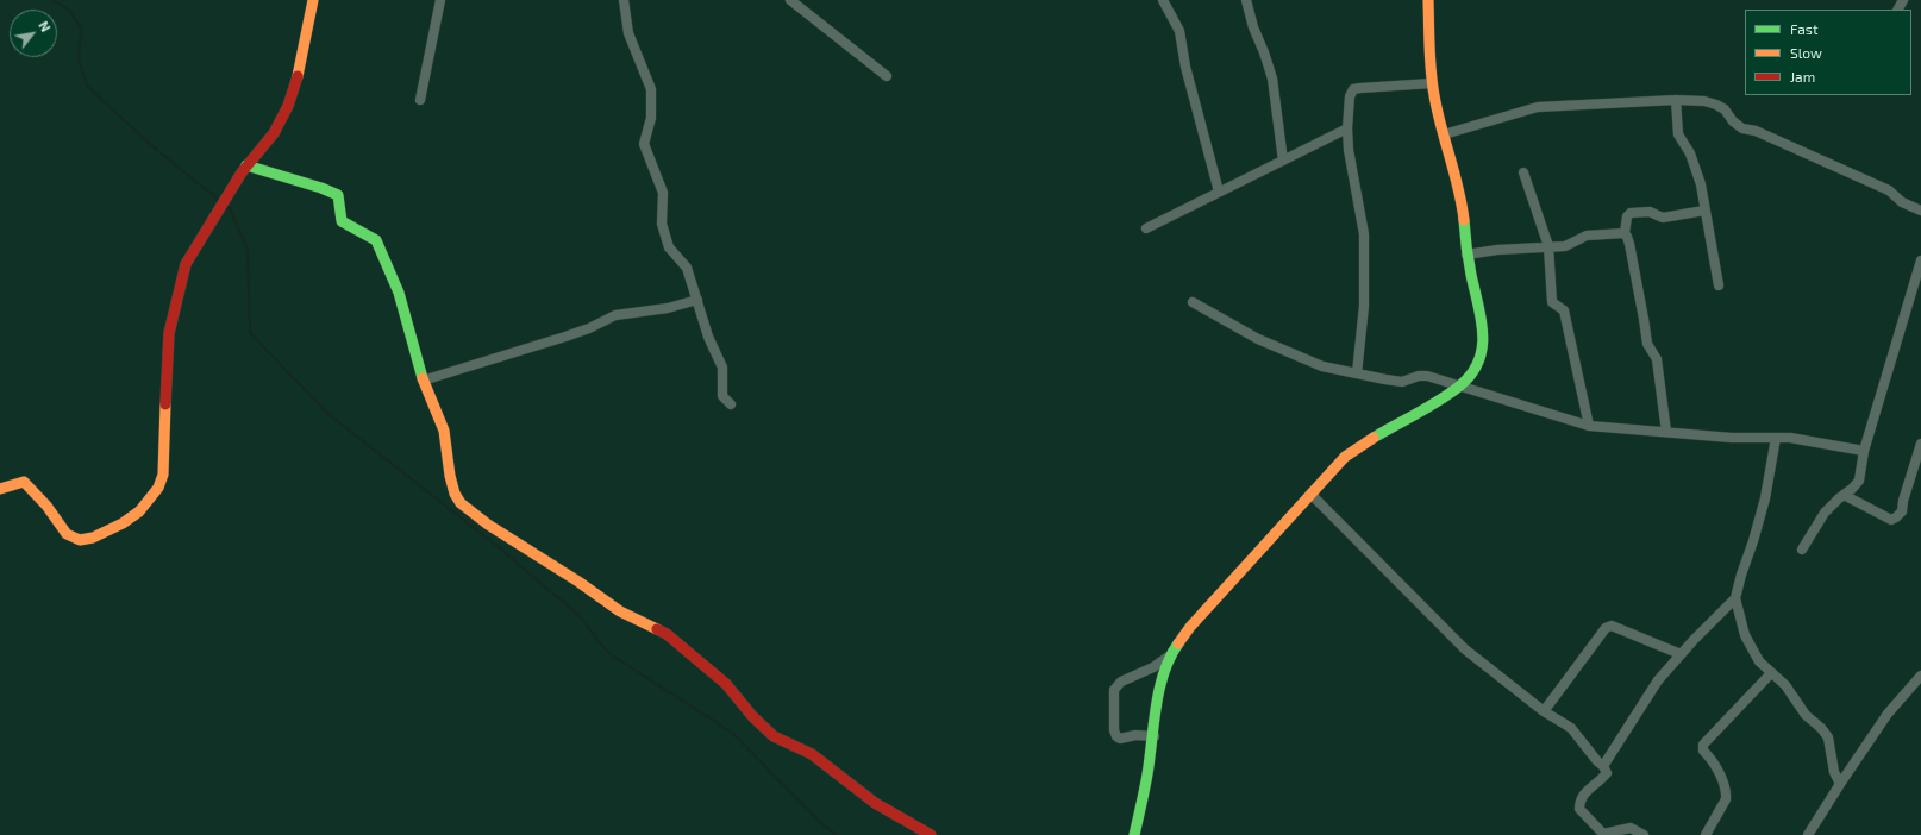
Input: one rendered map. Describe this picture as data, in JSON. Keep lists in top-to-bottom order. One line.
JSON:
{"legend":["Fast","Slow","Jam"],"north":"top right"}
